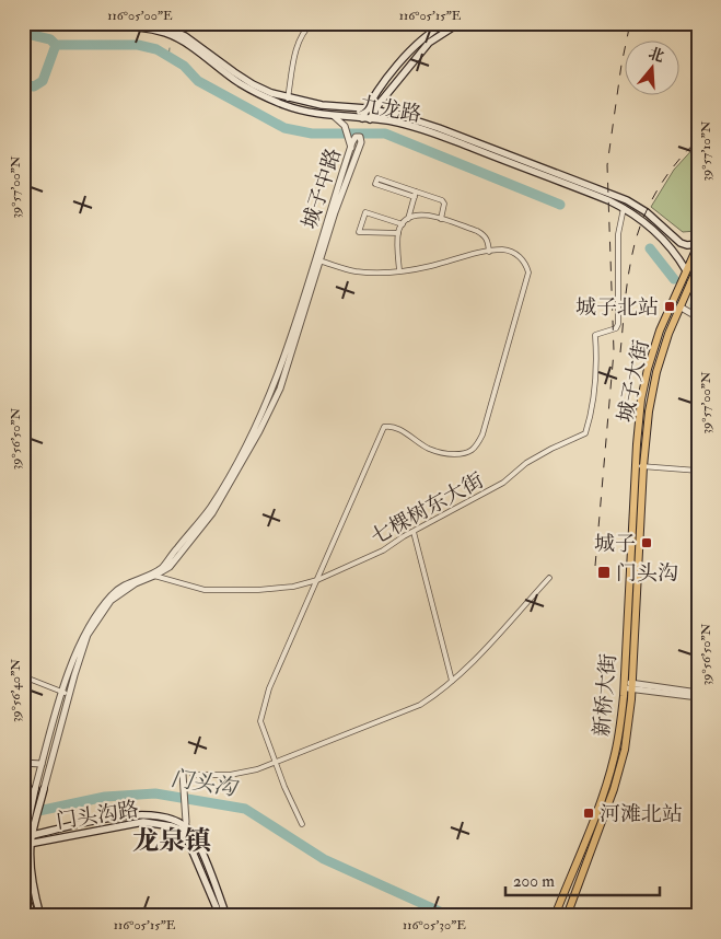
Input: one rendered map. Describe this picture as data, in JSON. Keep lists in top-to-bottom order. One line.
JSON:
{"streets":{"main road":["九龙路","城子中路","城子大街","新桥大街","门头沟路"],"street":["七棵树东大街"]},"crossings":[["九龙路","城子大街"],["九龙路","七棵树东大街"],["城子中路","七棵树东大街"],["城子中路","门头沟路"],["城子大街","新桥大街"]],"districts":["龙泉镇"],"water":["门头沟"],"places":{"transit":["城子北站","城子","门头沟","河滩北站"]},"scale_bar":"200 m","north":"top","coordinates":["116°05'00\"E","116°05'15\"E","39°57'10\"N","39°57'00\"N","39°56'50\"N","39°56'40\"N","116°05'30\"E"]}
